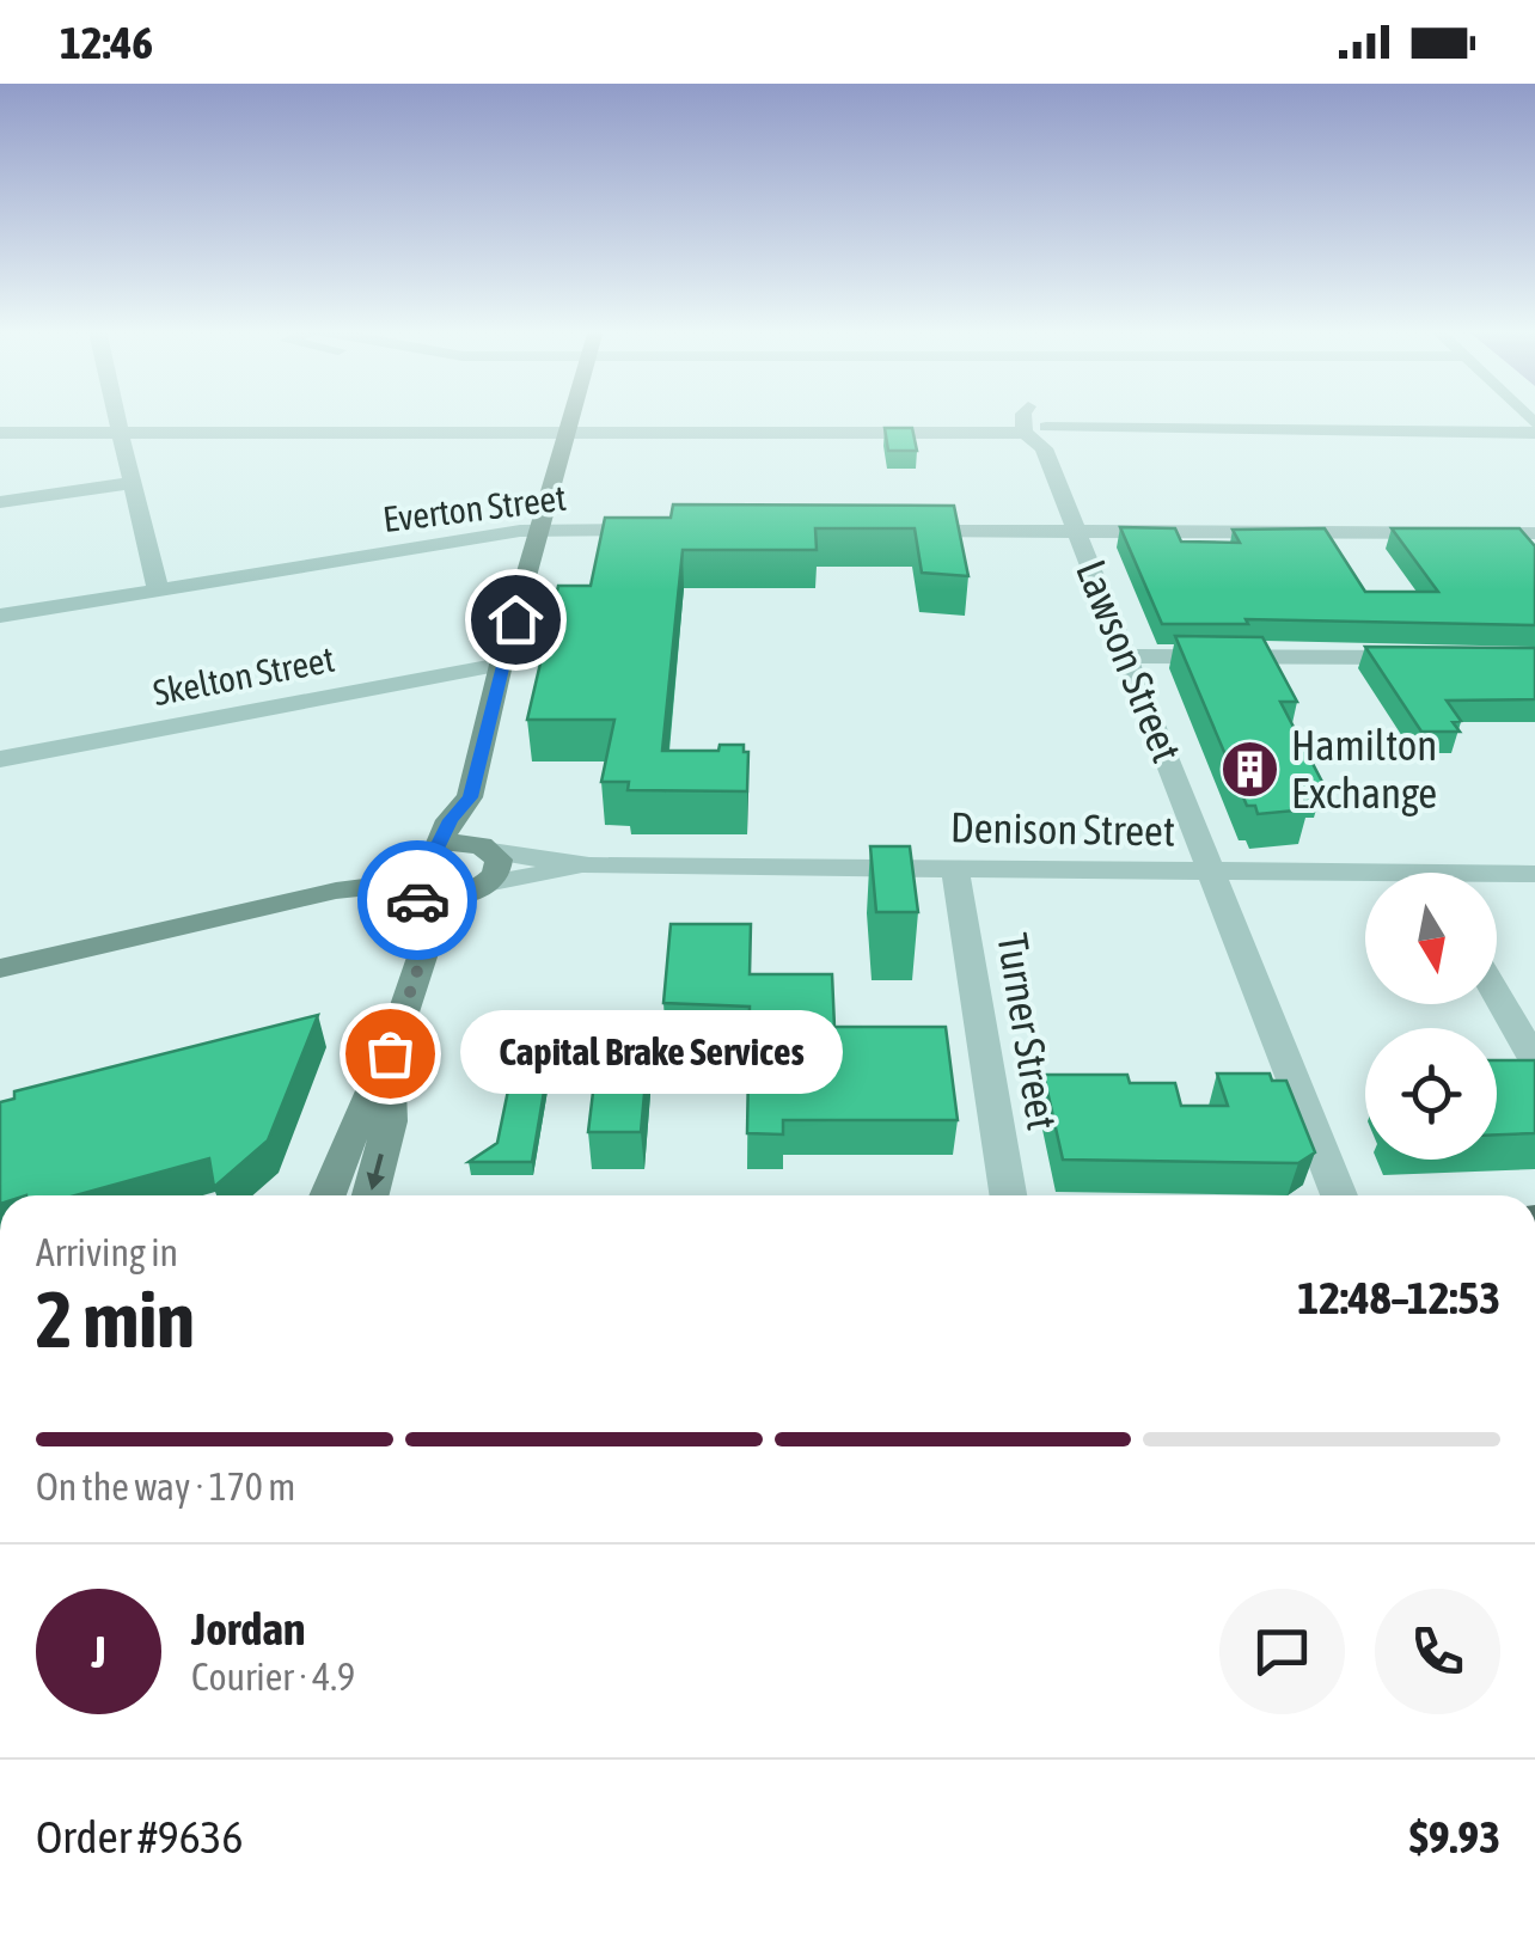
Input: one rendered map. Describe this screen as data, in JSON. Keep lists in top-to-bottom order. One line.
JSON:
{"streets":{"street":["Everton Street","Lawson Street","Skelton Street","Denison Street","Turner Street"]},"crossings":[["Lawson Street","Denison Street"],["Denison Street","Turner Street"]],"places":{"building":["Hamilton Exchange"],"other":["Capital Brake Services"]},"north":"bottom","page":{"status":"12:46","bubble":"Capital Brake Services","heading":["2 min","Arriving in","12:48–12:53"],"panel":["Jordan","Courier · 4.9","Order #9636","$9.93"],"bar":"On the way · 170 m","round":"J"}}
